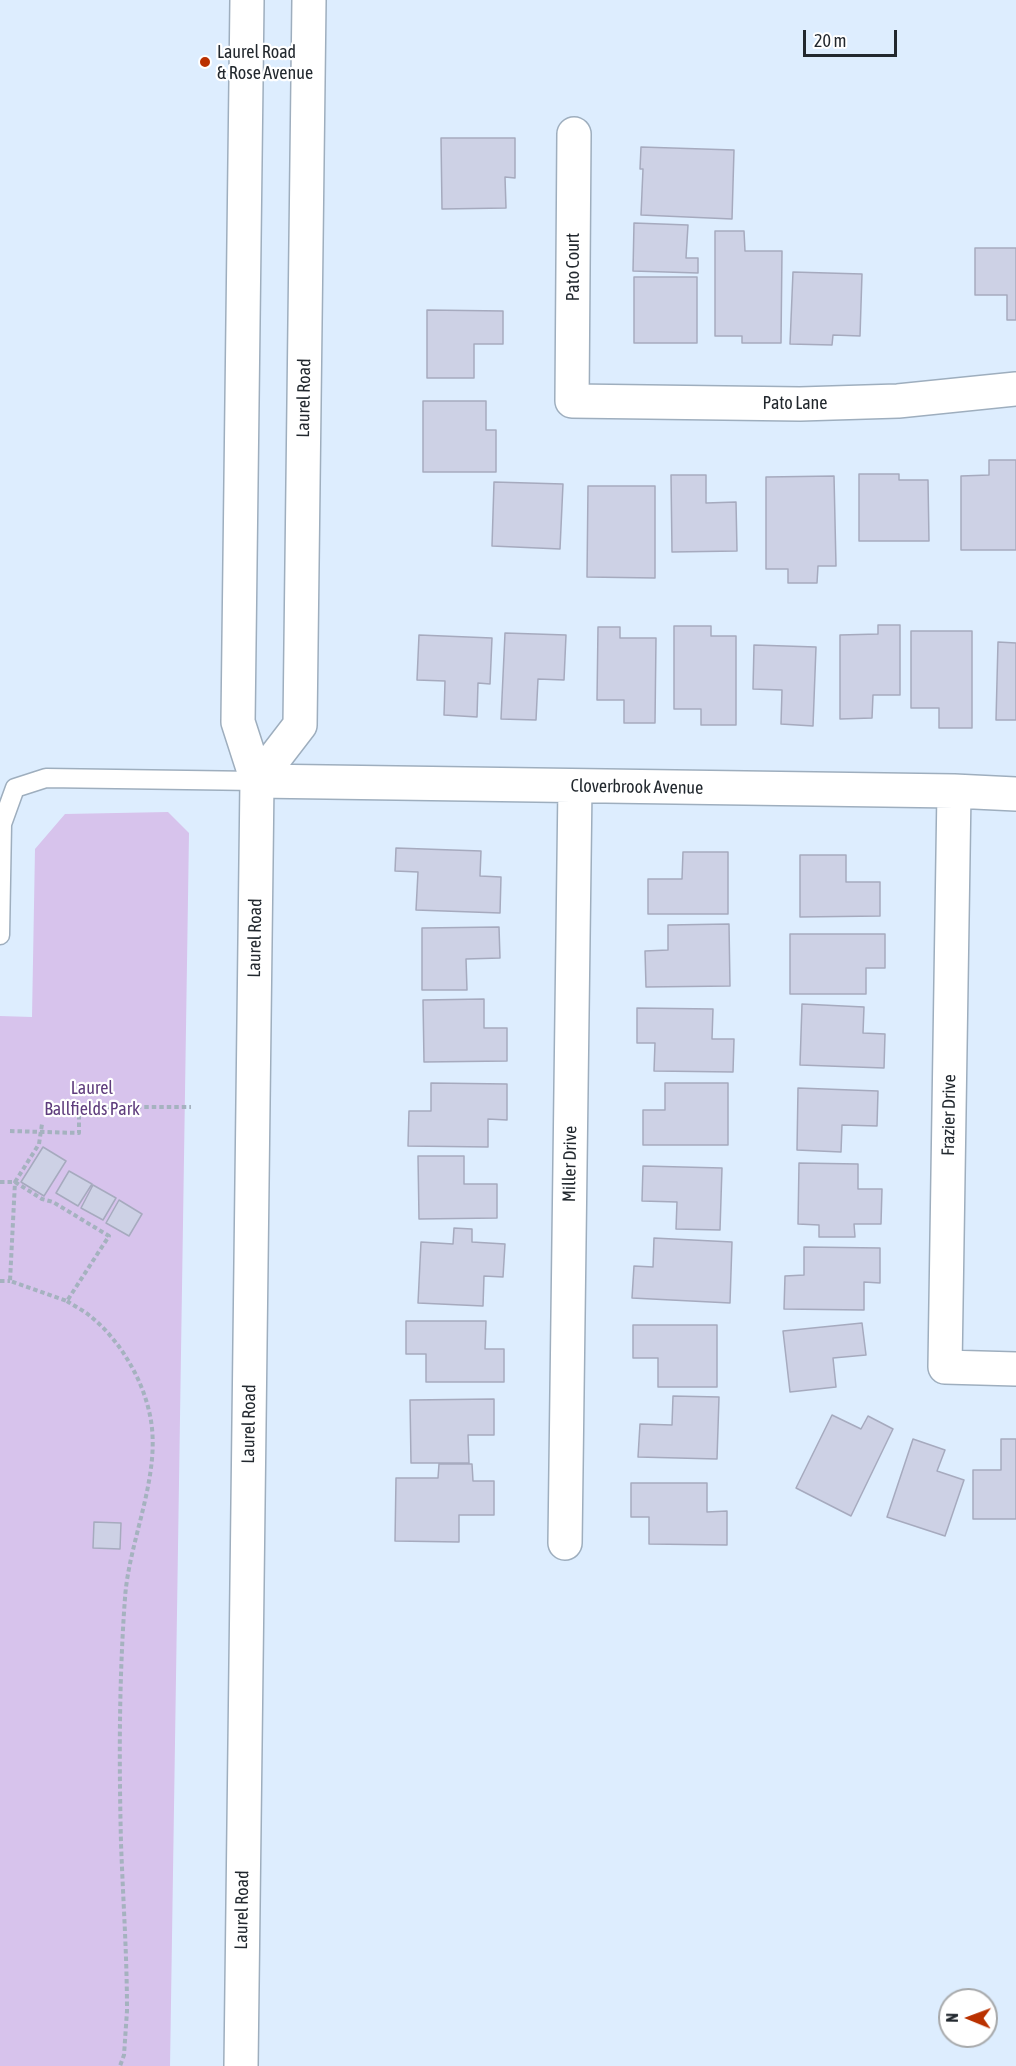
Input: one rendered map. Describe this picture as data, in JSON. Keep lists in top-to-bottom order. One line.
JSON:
{"streets":{"street":["Pato Court","Laurel Road","Pato Lane","Cloverbrook Avenue","Frazier Drive","Miller Drive"]},"crossings":[["Pato Court","Pato Lane"],["Laurel Road","Cloverbrook Avenue"],["Cloverbrook Avenue","Frazier Drive"],["Cloverbrook Avenue","Miller Drive"]],"parks":["Laurel Ballfields Park"],"places":["Laurel Road & Rose Avenue"],"scale_bar":"20 m","north":"left"}
